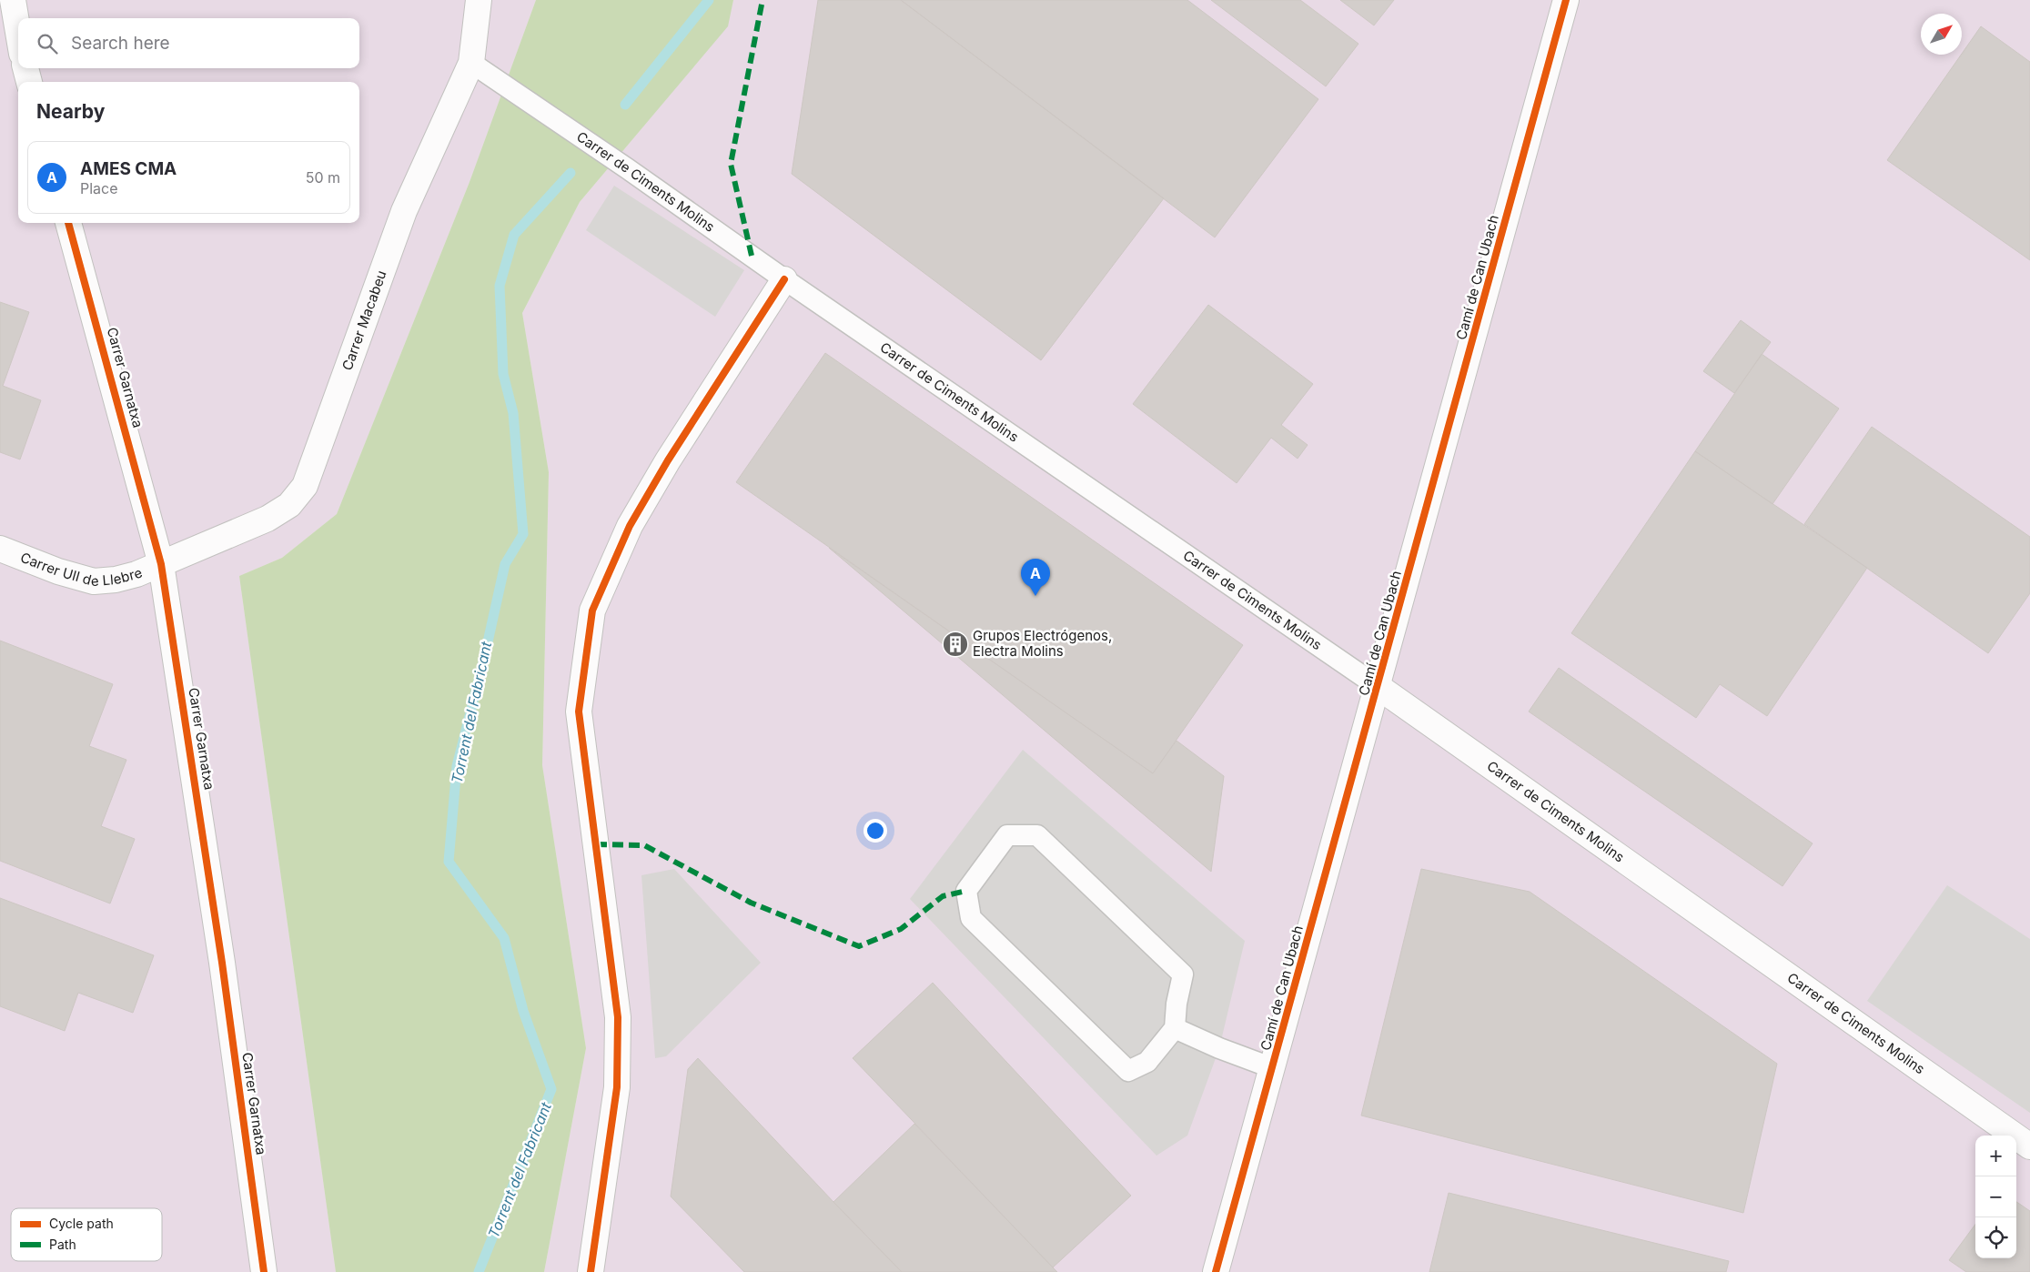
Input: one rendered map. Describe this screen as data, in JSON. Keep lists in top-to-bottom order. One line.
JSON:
{"streets":{"street":["Carrer de Ciments Molins","Camí de Can Ubach","Carrer Macabeu","Carrer Garnatxa","Carrer Ull de Llebre"]},"crossings":[["Carrer de Ciments Molins","Camí de Can Ubach"],["Carrer de Ciments Molins","Carrer Macabeu"],["Carrer Macabeu","Carrer Garnatxa"],["Carrer Macabeu","Carrer Ull de Llebre"],["Carrer Garnatxa","Carrer Ull de Llebre"]],"water":["Torrent del Fabricant"],"places":{"building":["Grupos Electrógenos, Electra Molins"]},"legend":["Cycle path","Path"],"north":"top right","page":{"search":"Search here","heading":"Nearby","list":[{"mark":"A","name":"AMES CMA","note":"Place","value":"50 m"}],"pins":"A","map_buttons":["+","−"]}}
